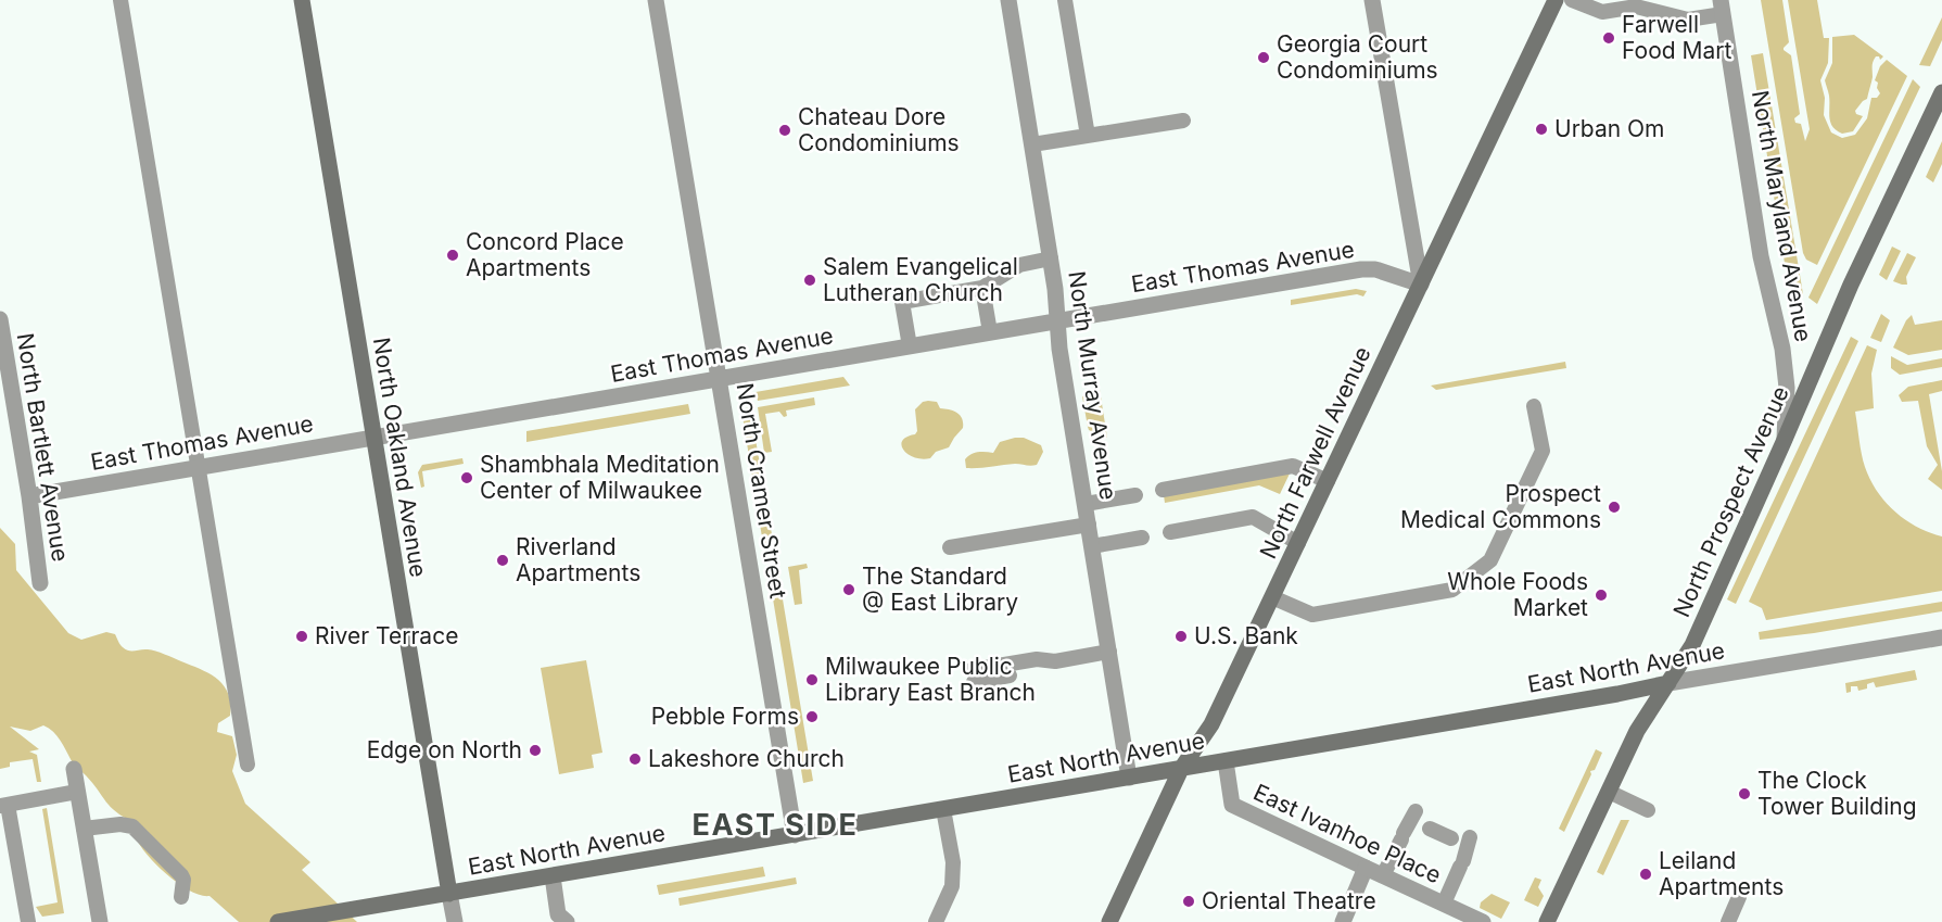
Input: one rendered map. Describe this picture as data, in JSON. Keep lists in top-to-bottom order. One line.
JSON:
{"streets":{"main road":["North Farwell Avenue","North Oakland Avenue","North Prospect Avenue","East North Avenue"],"street":["North Maryland Avenue","East Thomas Avenue","North Murray Avenue","North Bartlett Avenue","North Cramer Street","East Ivanhoe Place"]},"crossings":[["North Maryland Avenue","North Prospect Avenue"],["East Thomas Avenue","North Murray Avenue"],["East Thomas Avenue","North Bartlett Avenue"],["East Thomas Avenue","North Farwell Avenue"],["East Thomas Avenue","North Oakland Avenue"],["East Thomas Avenue","North Cramer Street"],["North Murray Avenue","East North Avenue"],["North Farwell Avenue","East North Avenue"],["North Oakland Avenue","East North Avenue"],["North Cramer Street","East North Avenue"],["North Prospect Avenue","East North Avenue"],["East North Avenue","East Ivanhoe Place"]],"districts":["EAST SIDE"],"places":["Farwell Food Mart","Georgia Court Condominiums","Urban Om","Chateau Dore Condominiums","Concord Place Apartments","Salem Evangelical Lutheran Church","Shambhala Meditation Center of Milwaukee","Prospect Medical Commons","Riverland Apartments","The Standard @ East Library","Whole Foods Market","River Terrace","U.S. Bank","Milwaukee Public Library East Branch","Pebble Forms","Edge on North","Lakeshore Church","The Clock Tower Building","Leiland Apartments","Oriental Theatre"]}
